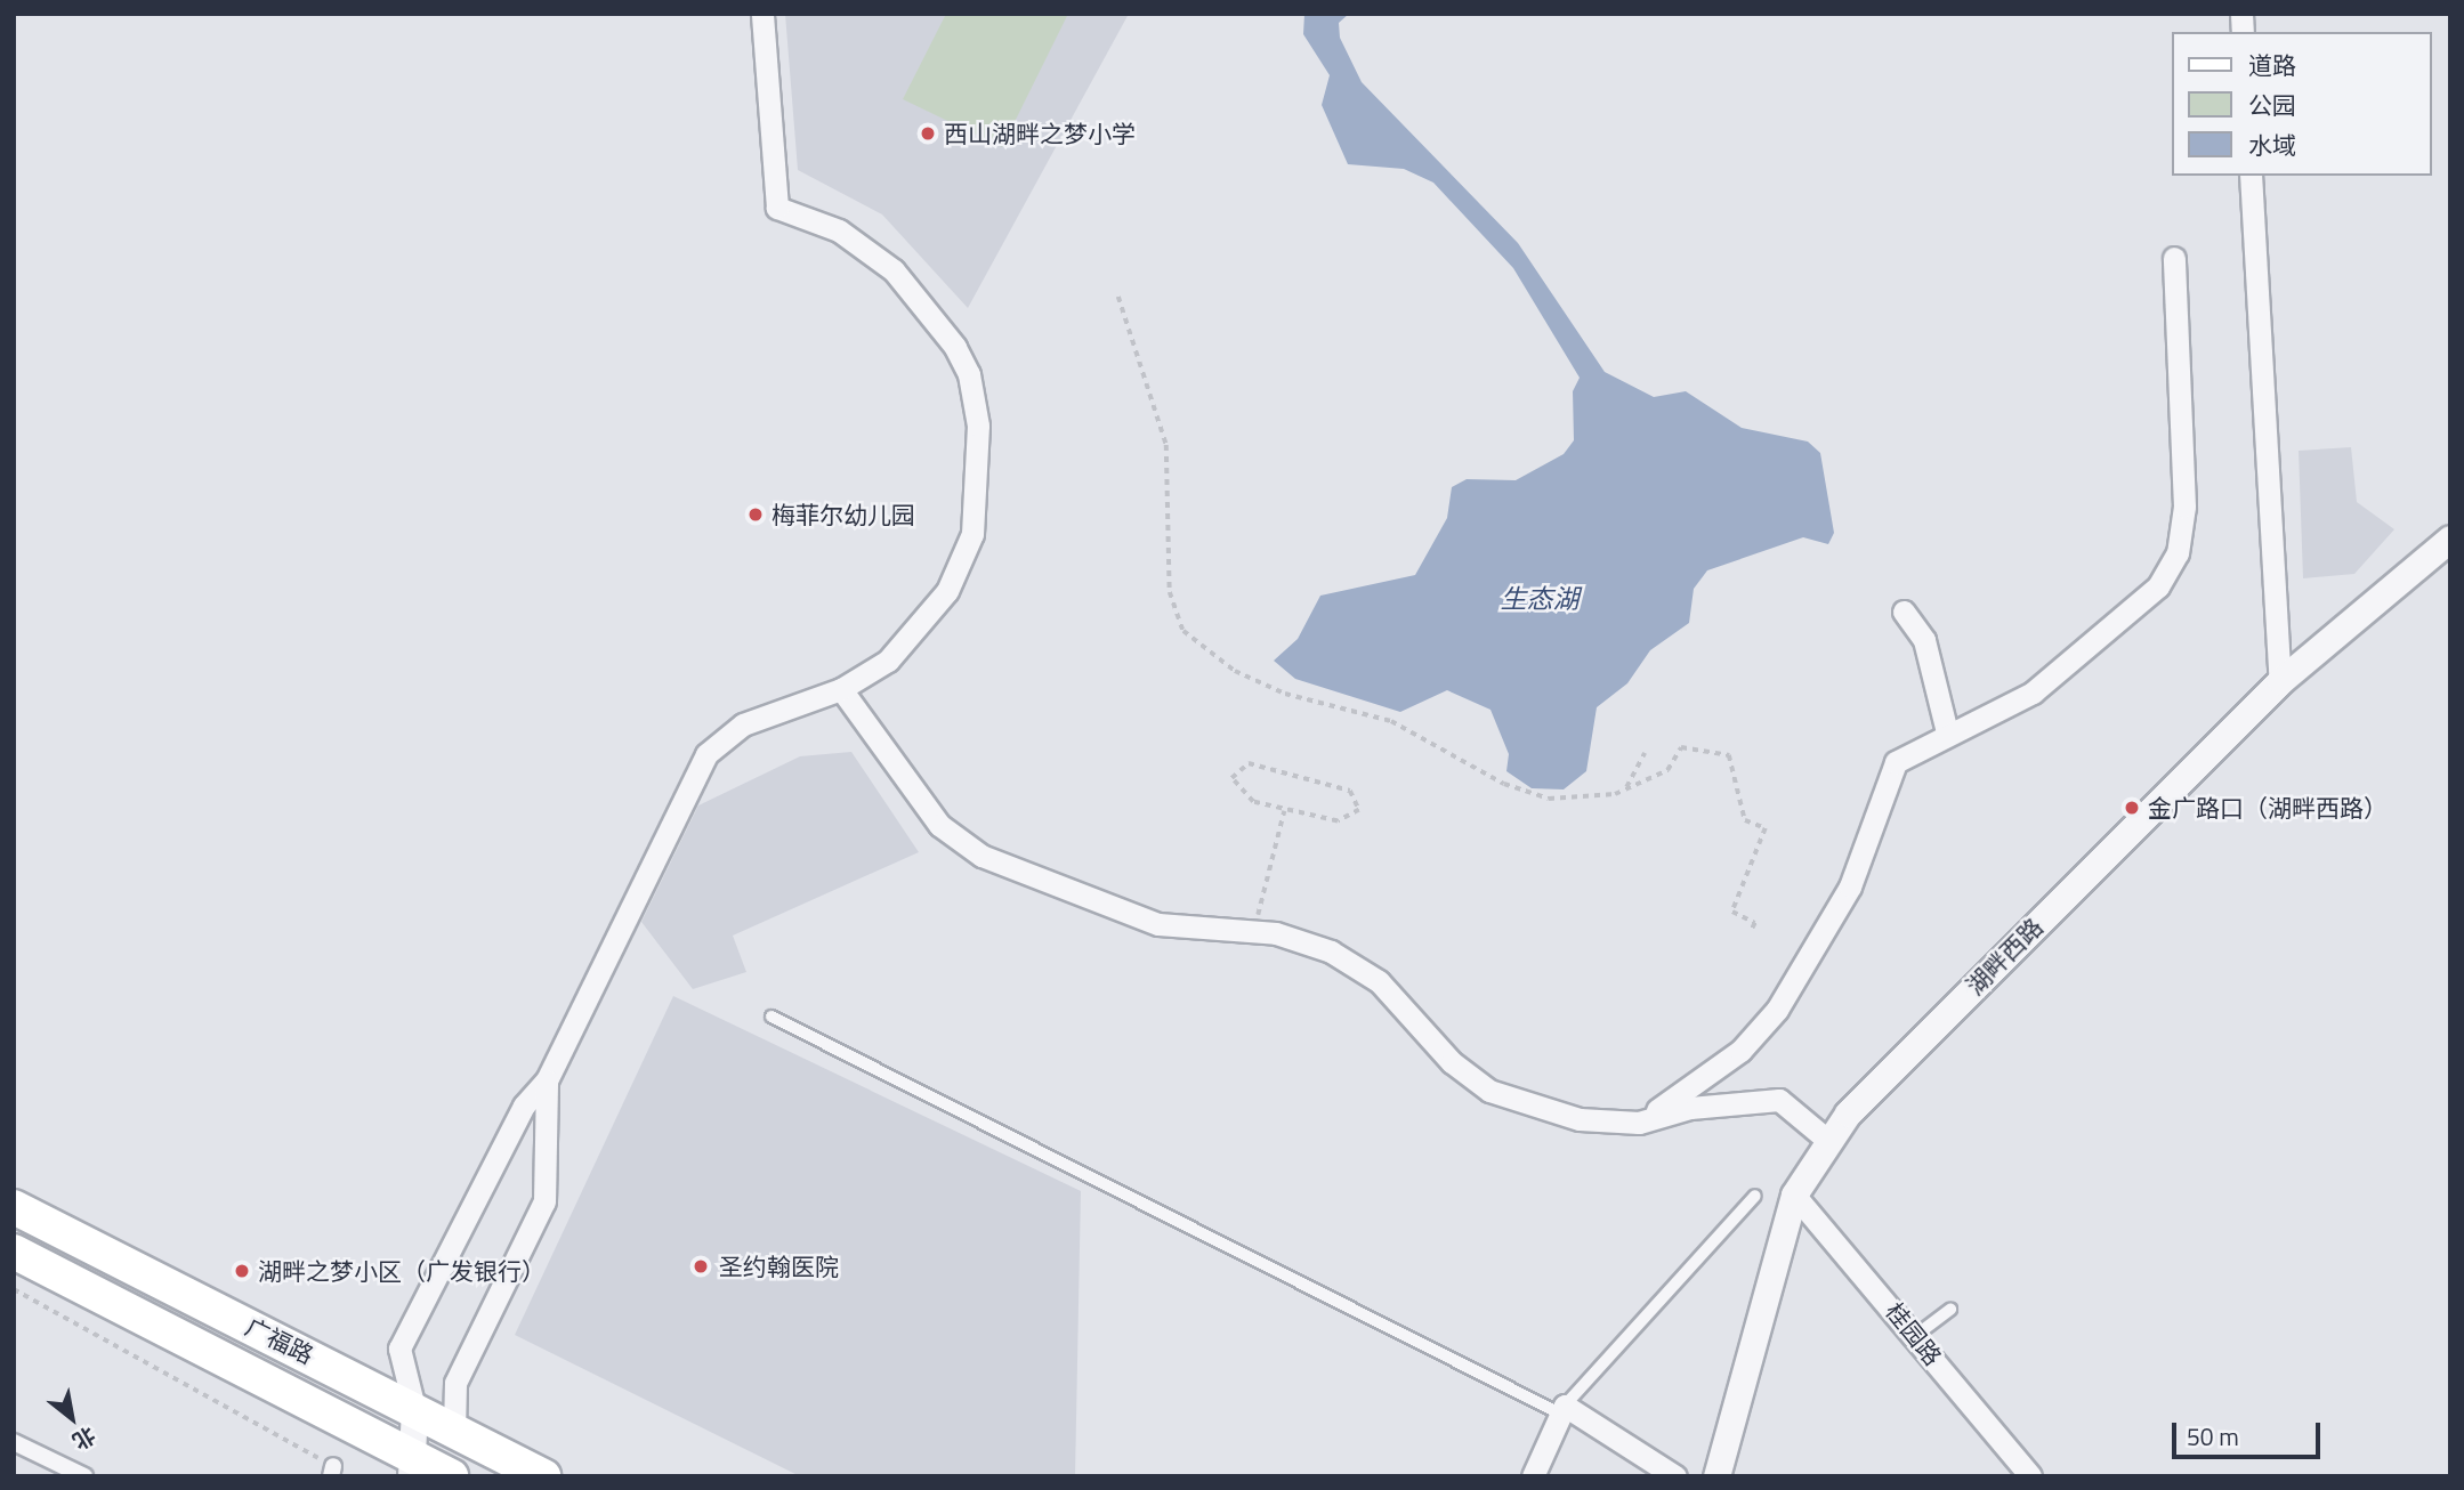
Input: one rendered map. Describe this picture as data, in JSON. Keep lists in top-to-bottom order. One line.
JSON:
{"streets":{"main road":["广福路"],"street":["湖畔西路","桂园路"]},"crossings":[["湖畔西路","桂园路"]],"water":["生态湖"],"places":["西山湖畔之梦小学","梅菲尔幼儿园","金广路口（湖畔西路）","圣约翰医院","湖畔之梦小区（广发银行）"],"legend":["道路","公园","水域"],"scale_bar":"50 m","north":"bottom right"}
